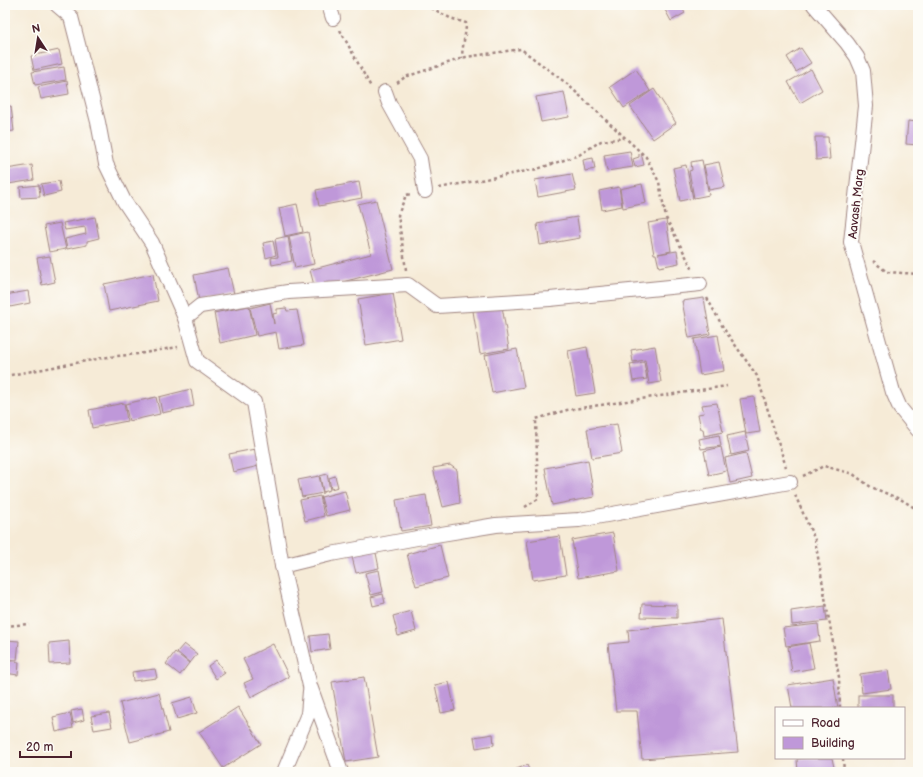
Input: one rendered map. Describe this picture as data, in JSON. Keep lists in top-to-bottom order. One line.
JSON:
{"streets":{"street":["Aavash Marg"]},"legend":["Road","Building"],"scale_bar":"20 m","north":"top"}
